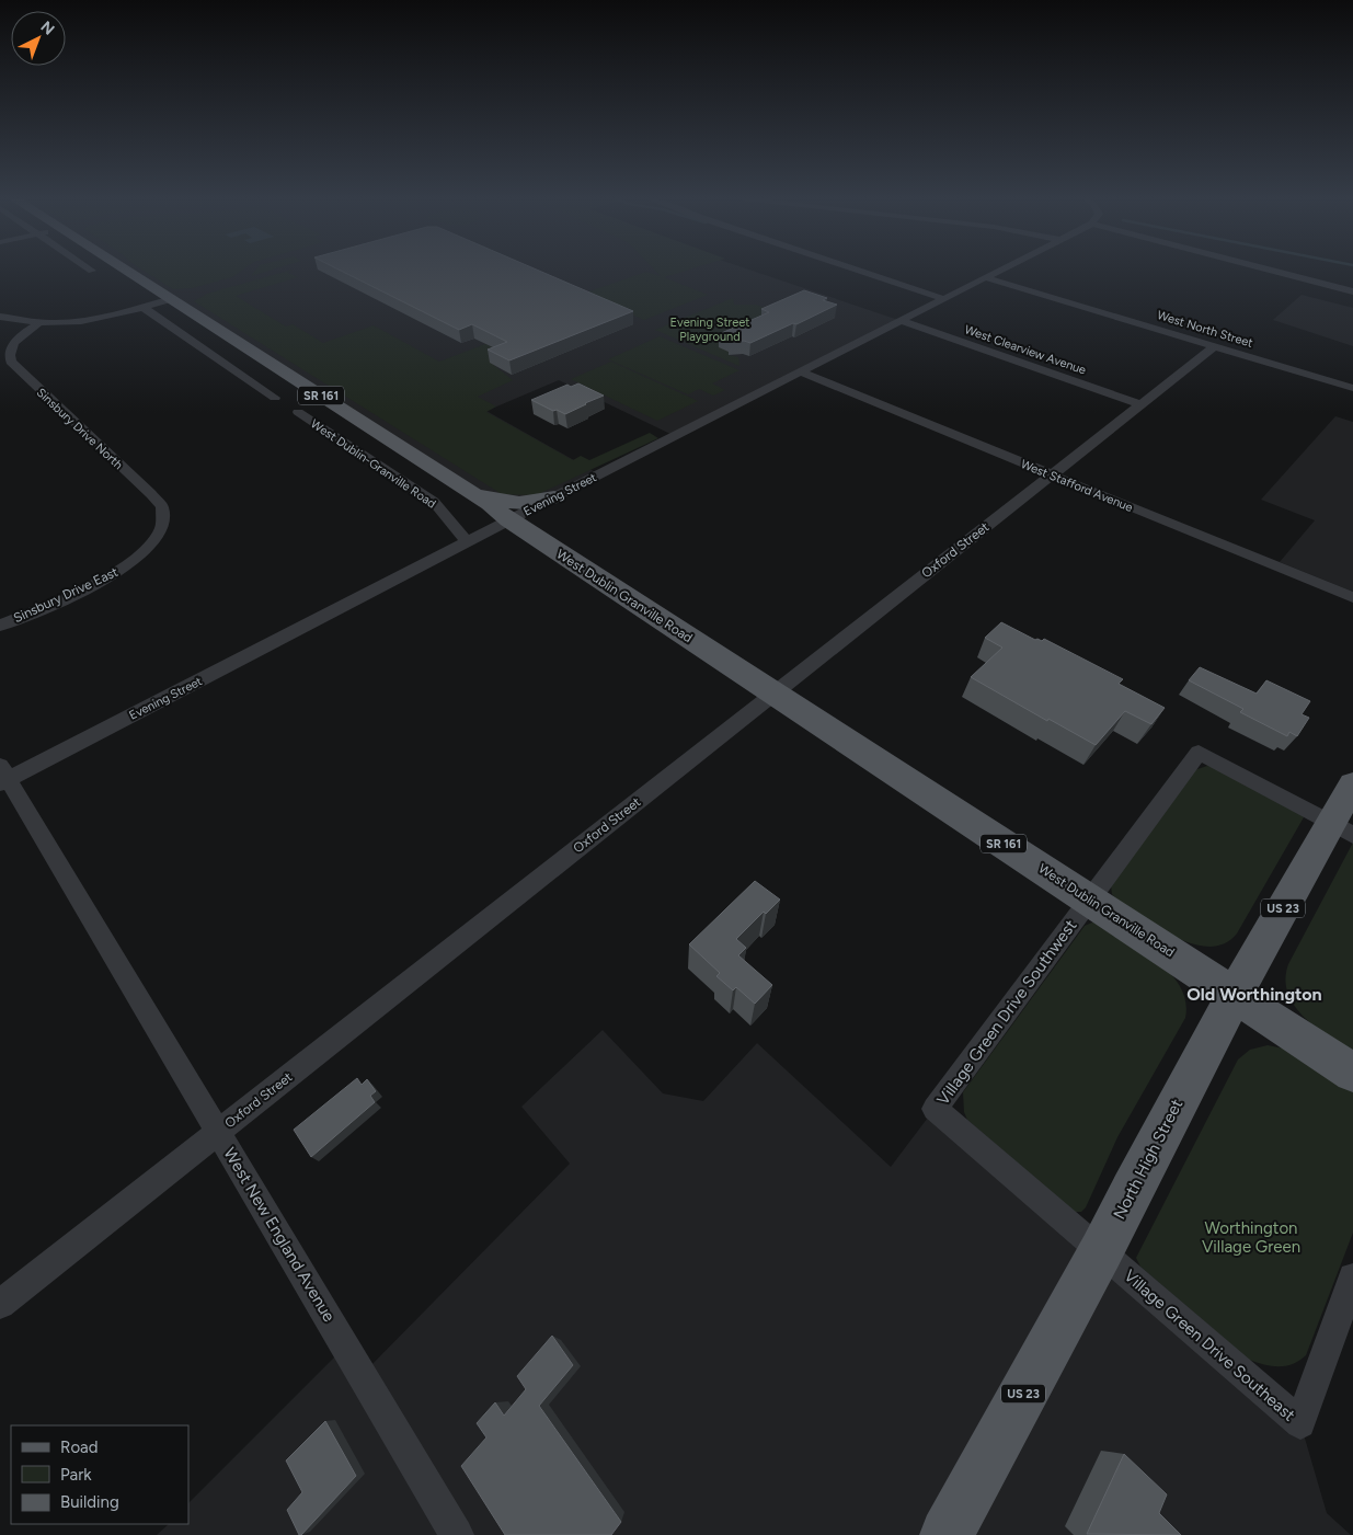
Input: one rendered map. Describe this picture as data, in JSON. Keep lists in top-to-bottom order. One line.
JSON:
{"streets":{"main road":["SR 161","West Dublin Granville Road","US 23","North High Street"],"street":["West North Street","West Clearview Avenue","Sinsbury Drive North","West Dublin-Granville Road","West Stafford Avenue","Evening Street","Oxford Street","Sinsbury Drive East","Village Green Drive Southwest","West New England Avenue","Village Green Drive Southeast"]},"crossings":[["West North Street","Evening Street"],["West North Street","Oxford Street"],["West Clearview Avenue","Evening Street"],["West Clearview Avenue","Oxford Street"],["SR 161","West Dublin Granville Road"],["SR 161","North High Street"],["Sinsbury Drive North","Sinsbury Drive East"],["West Dublin-Granville Road","Evening Street"],["West Stafford Avenue","Evening Street"],["West Stafford Avenue","Oxford Street"],["Evening Street","West Dublin Granville Road"],["Evening Street","West New England Avenue"],["Oxford Street","West Dublin Granville Road"],["Oxford Street","West New England Avenue"],["West Dublin Granville Road","Village Green Drive Southwest"],["West Dublin Granville Road","North High Street"],["Village Green Drive Southwest","North High Street"],["Village Green Drive Southwest","Village Green Drive Southeast"],["North High Street","Village Green Drive Southeast"]],"districts":["Old Worthington"],"parks":["Evening Street Playground","Worthington Village Green"],"legend":["Road","Park","Building"],"north":"top right"}
